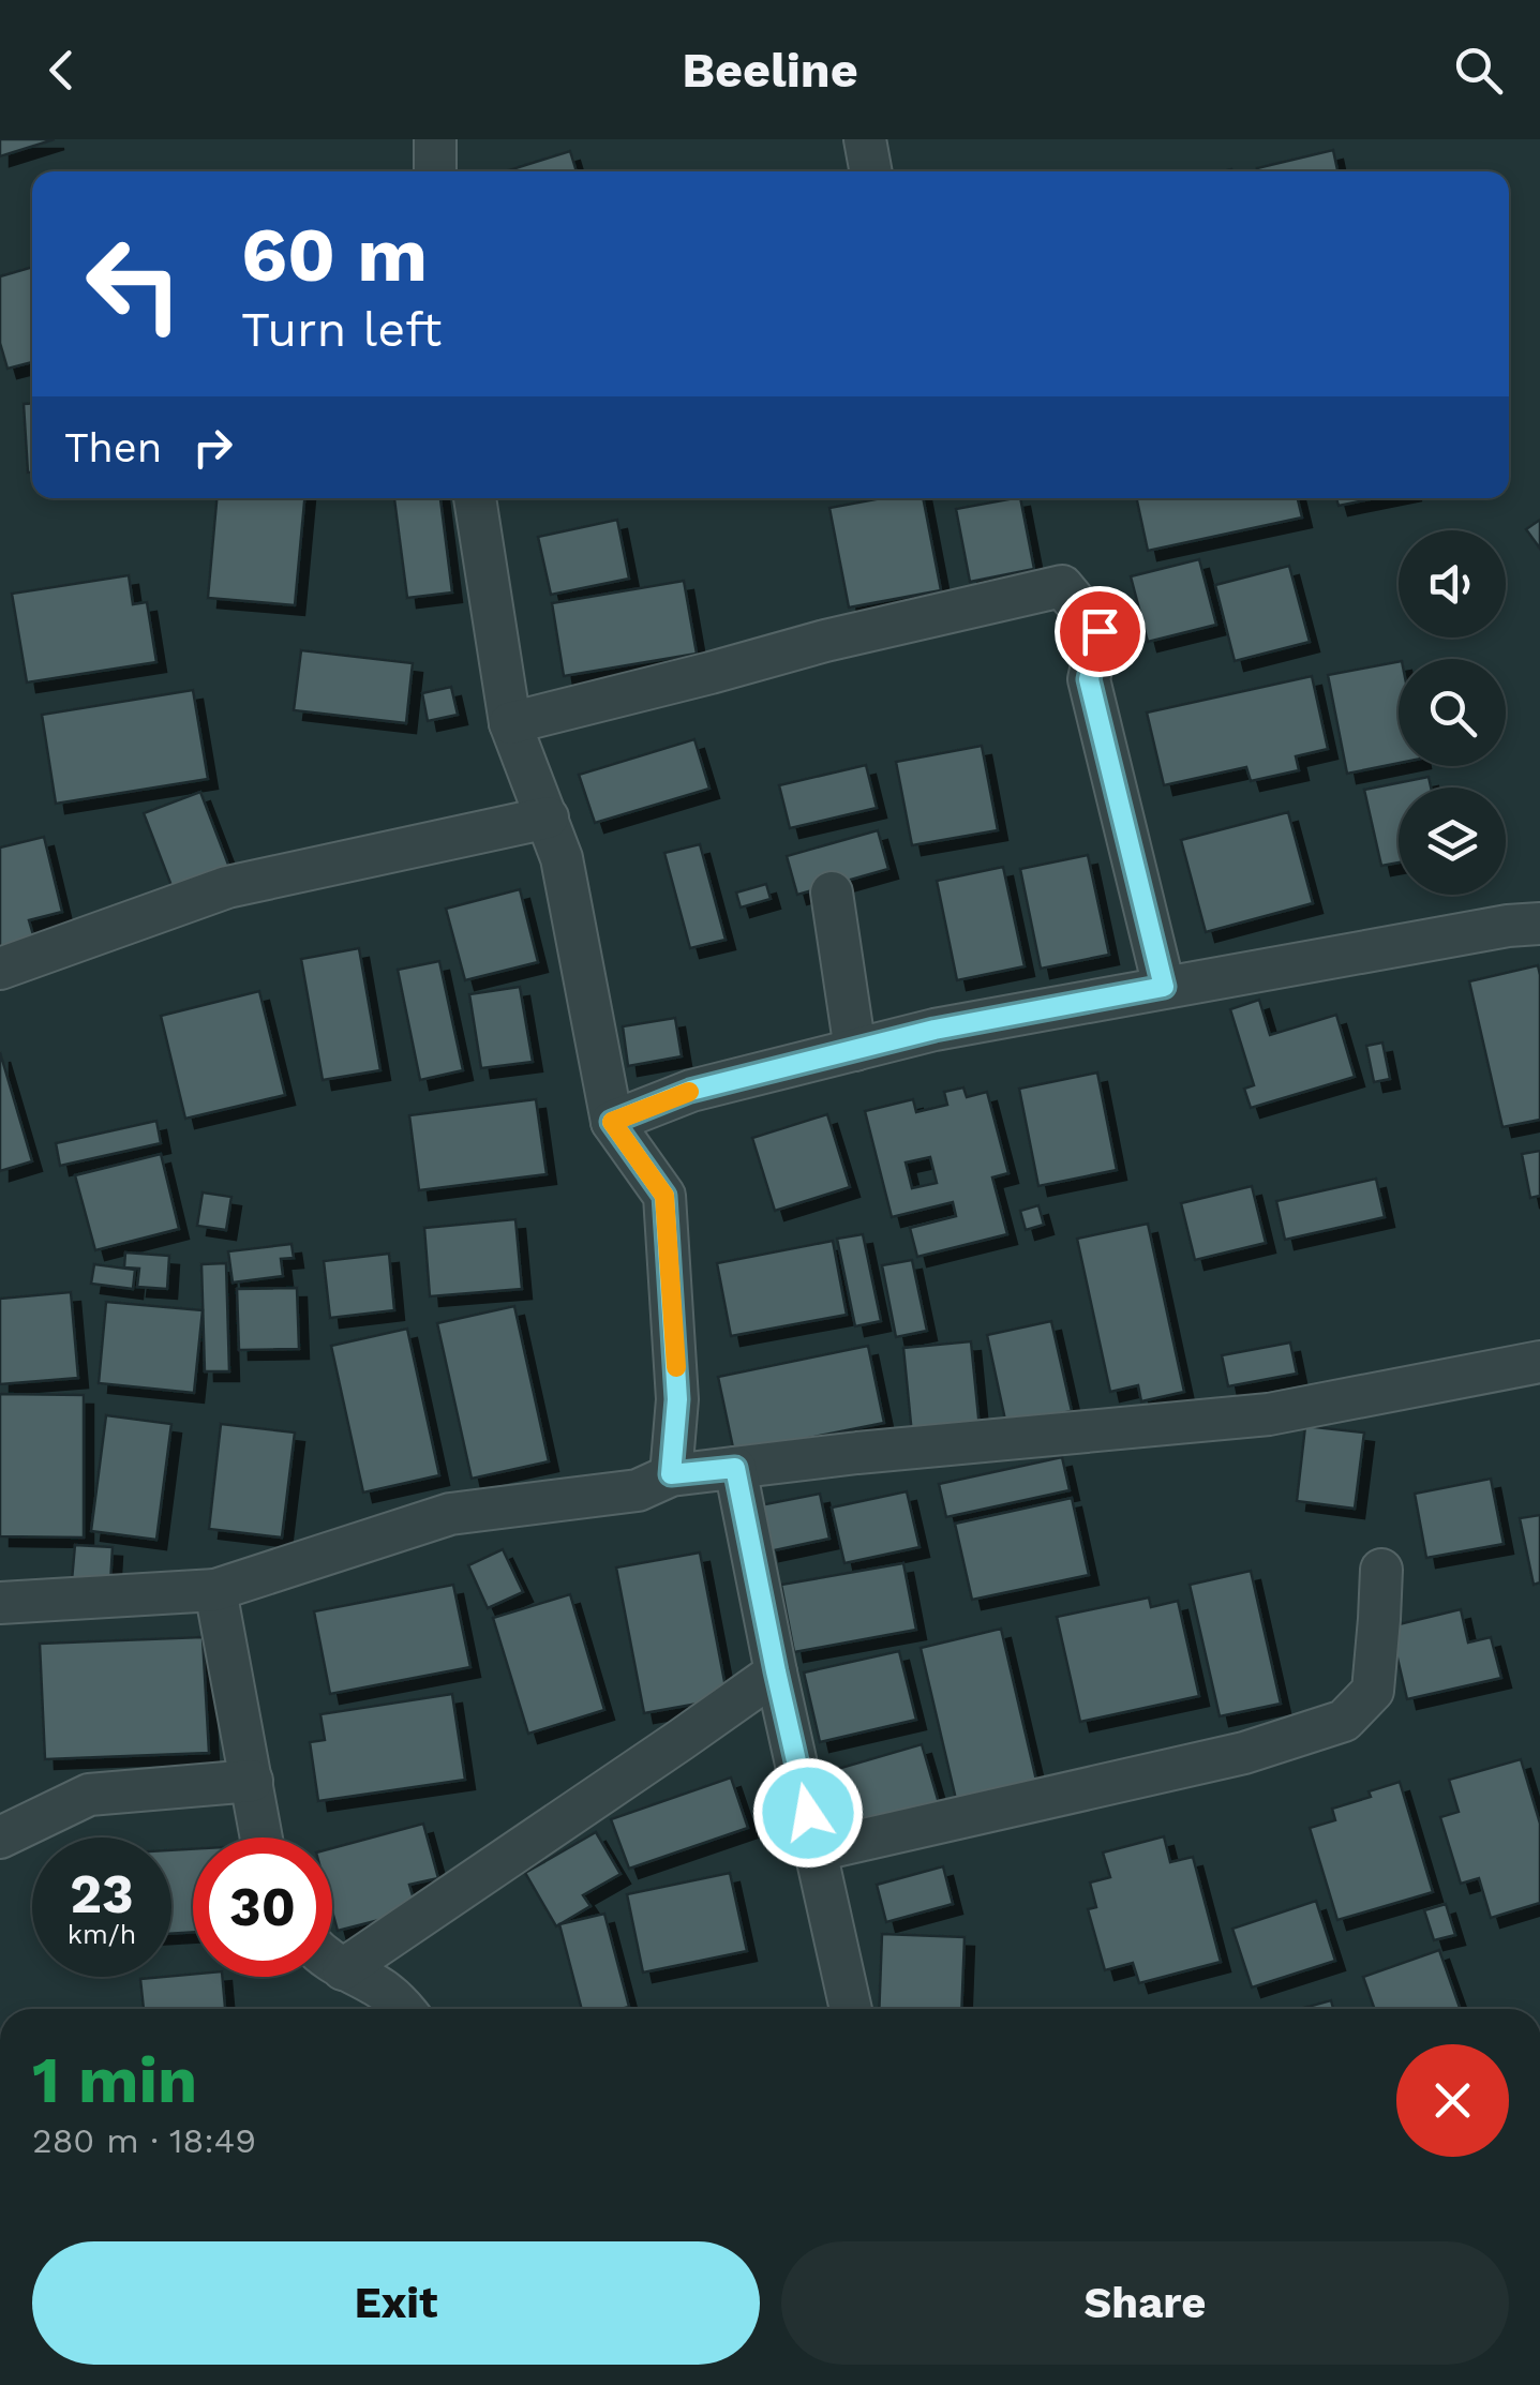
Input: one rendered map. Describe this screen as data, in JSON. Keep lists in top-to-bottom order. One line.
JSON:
{"page":{"header":"Beeline","turn":["60 m","Turn left"],"then":"Then","speed":"23 km/h","limit":"30","heading":["1 min","280 m · 18:49"],"buttons":["Exit","Share"]}}
